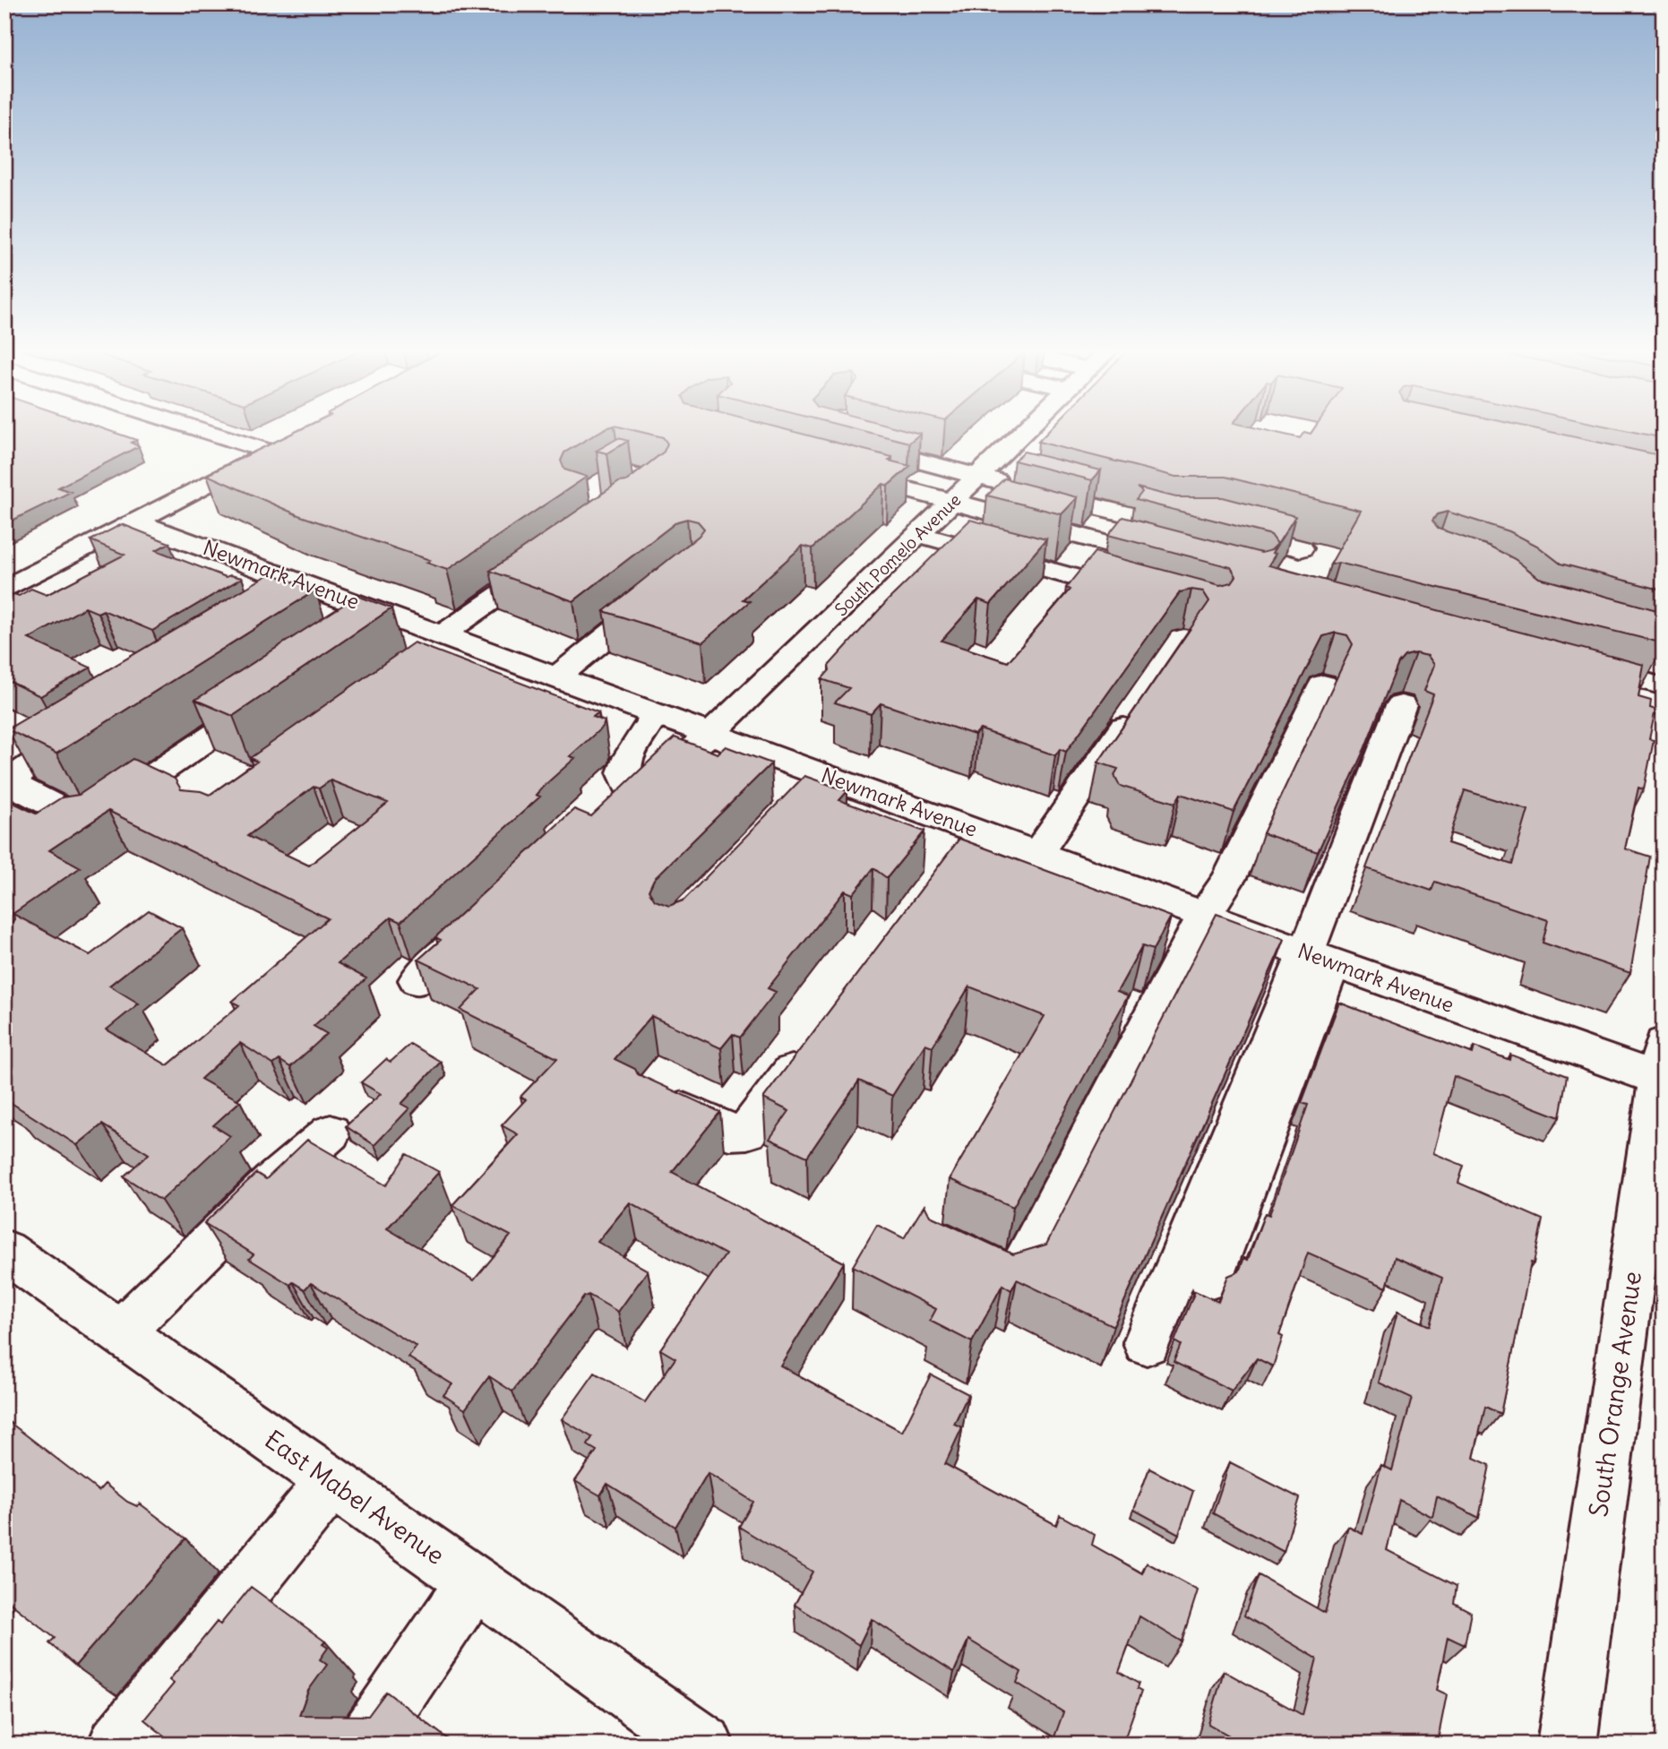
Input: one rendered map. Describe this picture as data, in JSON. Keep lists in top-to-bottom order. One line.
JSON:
{"streets":{"street":["South Pomelo Avenue","Newmark Avenue","South Orange Avenue","East Mabel Avenue"]},"crossings":[["South Pomelo Avenue","Newmark Avenue"],["Newmark Avenue","South Orange Avenue"]]}
